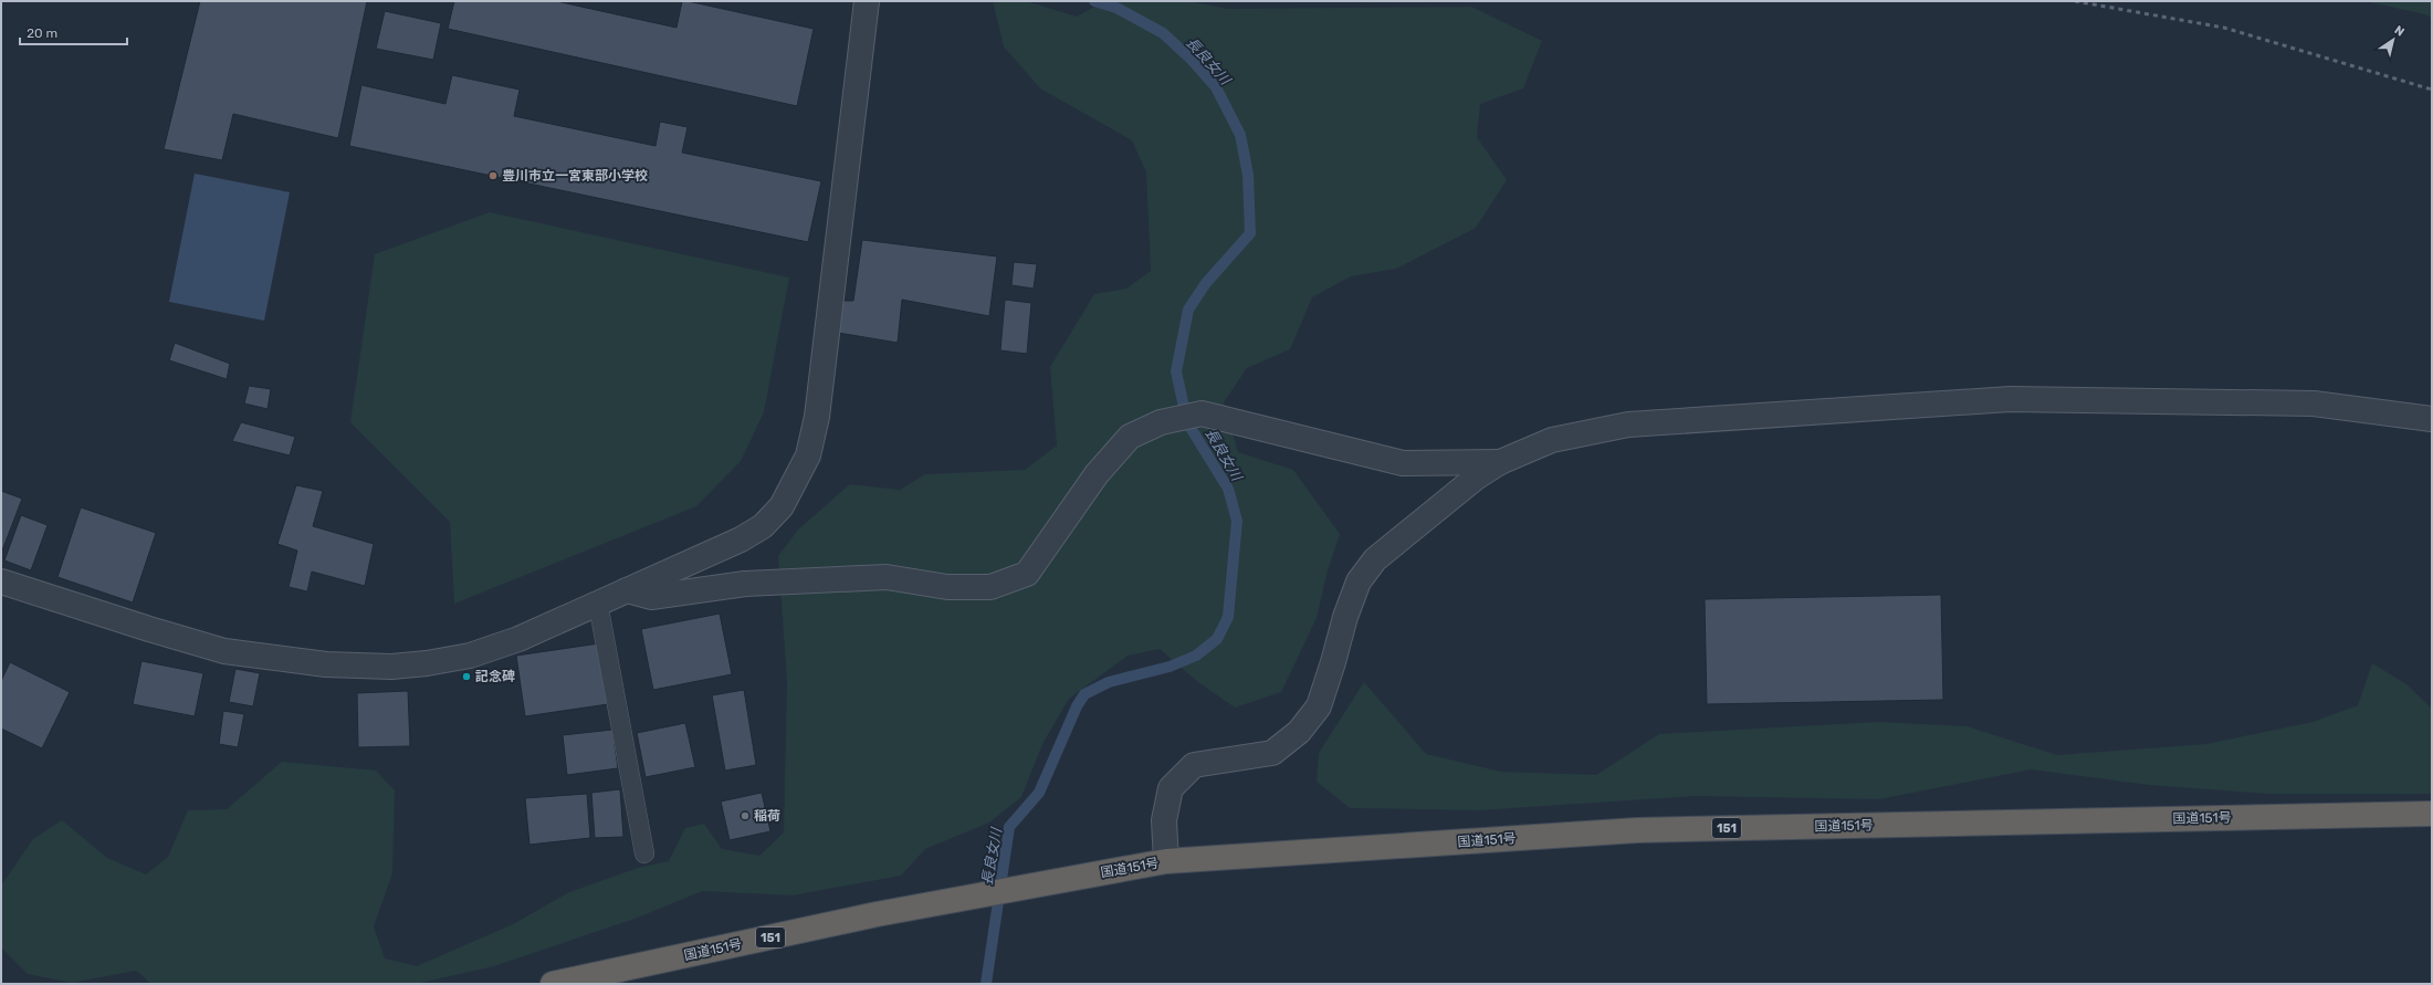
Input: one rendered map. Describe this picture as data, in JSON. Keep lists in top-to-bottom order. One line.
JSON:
{"streets":{"highway":["国道151号","151"]},"water":["長良女川"],"places":["豊川市立一宮東部小学校","記念碑","稲荷"],"scale_bar":"20 m","north":"top right"}
